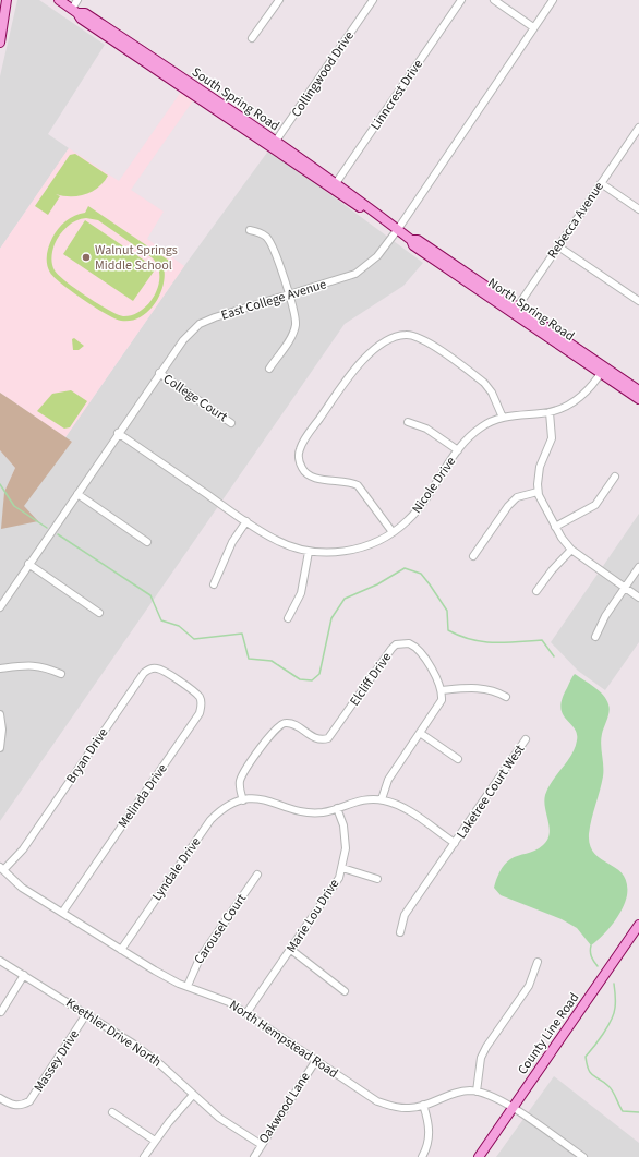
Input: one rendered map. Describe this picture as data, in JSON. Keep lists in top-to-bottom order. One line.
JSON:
{"streets":{"main road":["South Spring Road","North Spring Road","County Line Road"],"street":["Collingwood Drive","Linncrest Drive","Rebecca Avenue","East College Avenue","College Court","Nicole Drive","Elcliff Drive","Bryan Drive","Laketree Court West","Melinda Drive","Lyndale Drive","Marie Lou Drive","Carousel Court","Keethler Drive North","North Hempstead Road","Massey Drive","Oakwood Lane"]},"crossings":[["Collingwood Drive","South Spring Road"],["Linncrest Drive","South Spring Road"],["South Spring Road","East College Avenue"],["South Spring Road","North Spring Road"],["Rebecca Avenue","North Spring Road"],["East College Avenue","North Spring Road"],["East College Avenue","College Court"],["East College Avenue","Nicole Drive"],["North Spring Road","Nicole Drive"],["Elcliff Drive","Lyndale Drive"],["Bryan Drive","Melinda Drive"],["Bryan Drive","North Hempstead Road"],["Melinda Drive","North Hempstead Road"],["Lyndale Drive","North Hempstead Road"],["Marie Lou Drive","North Hempstead Road"],["Carousel Court","North Hempstead Road"],["Keethler Drive North","Massey Drive"],["Keethler Drive North","Oakwood Lane"],["County Line Road","North Hempstead Road"],["North Hempstead Road","Oakwood Lane"]],"places":["Walnut Springs Middle School"]}
